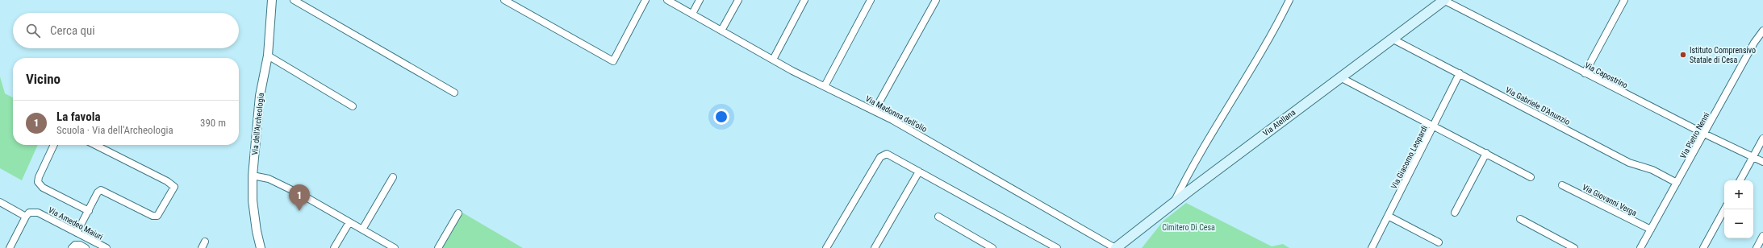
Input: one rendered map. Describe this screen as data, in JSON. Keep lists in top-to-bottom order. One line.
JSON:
{"streets":{"main road":["Via Atellana"],"street":["Via Capostrino","Via Gabriele D'Anunzio","Via Madonna dell'olio","Via dell'Archeologia","Via Pietro Nenni","Via Giacomo Leopardi","Via Giovanni Verga","Via Amedeo Maiuri"]},"crossings":[["Via Capostrino","Via Atellana"],["Via Capostrino","Via Pietro Nenni"],["Via Gabriele D'Anunzio","Via Atellana"],["Via Gabriele D'Anunzio","Via Pietro Nenni"],["Via Gabriele D'Anunzio","Via Giacomo Leopardi"],["Via Madonna dell'olio","Via Atellana"],["Via Pietro Nenni","Via Giovanni Verga"]],"parks":["Cimitero Di Cesa"],"places":["Istituto Comprensivo Statale di Cesa"],"page":{"search":"Cerca qui","heading":"Vicino","list":[{"mark":"1","name":"La favola","note":"Scuola · Via dell'Archeologia","value":"390 m"}],"map_buttons":["+","−"],"pins":"1"}}
